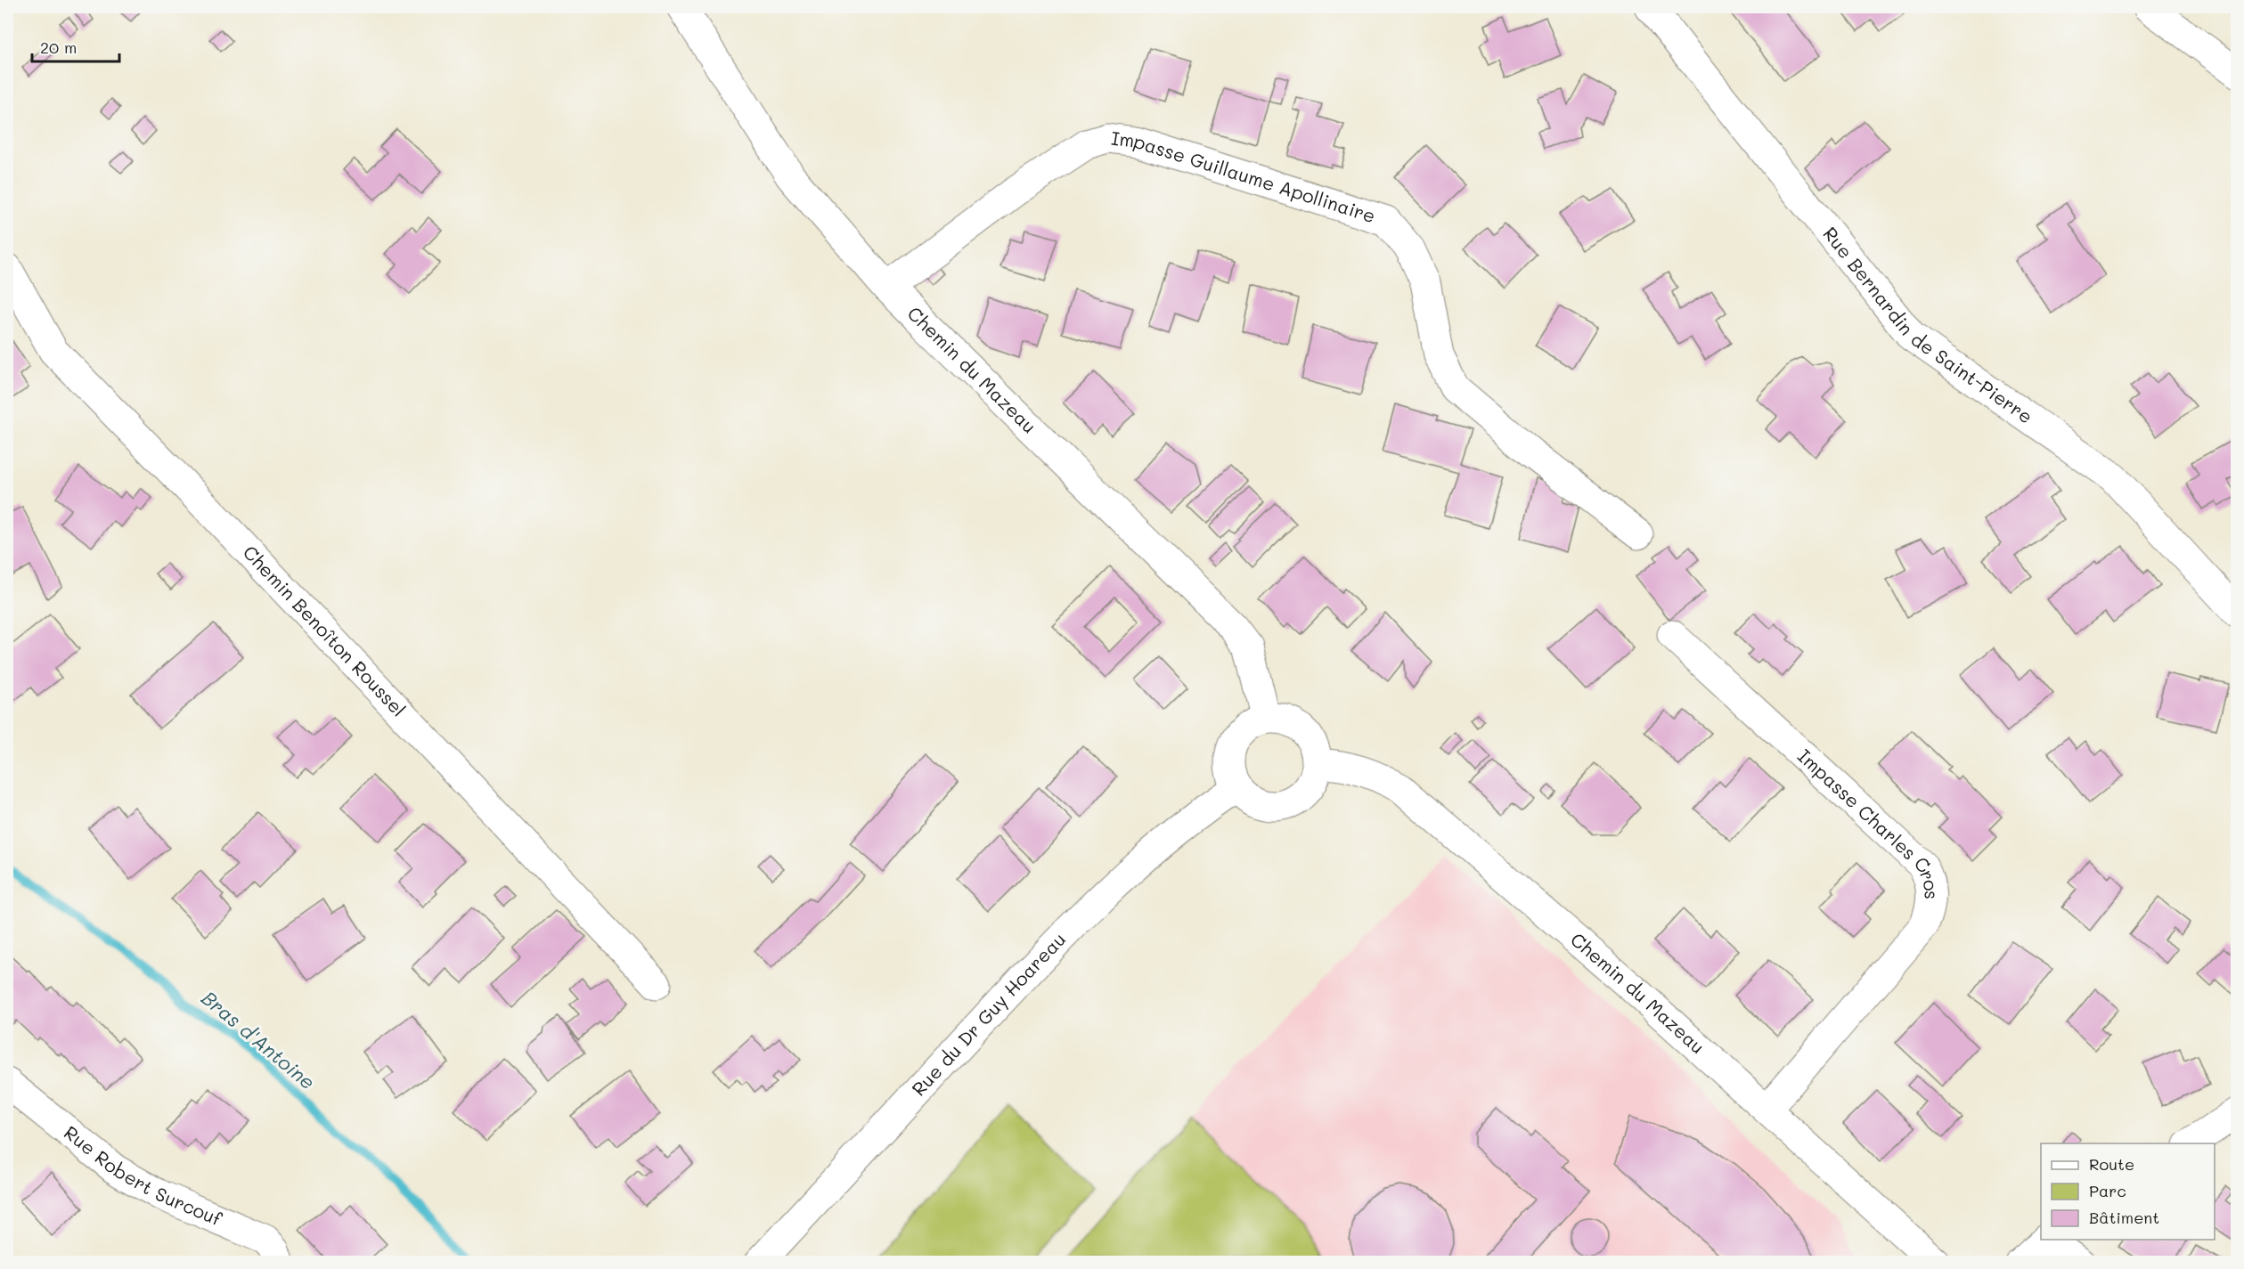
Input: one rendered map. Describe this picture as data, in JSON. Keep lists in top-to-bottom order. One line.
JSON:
{"streets":{"street":["Impasse Guillaume Apollinaire","Rue Bernardin de Saint-Pierre","Chemin du Mazeau","Chemin Benoîton Roussel","Impasse Charles Cros","Rue du Dr Guy Hoareau","Rue Robert Surcouf"]},"crossings":[["Impasse Guillaume Apollinaire","Chemin du Mazeau"],["Chemin du Mazeau","Impasse Charles Cros"],["Chemin du Mazeau","Rue du Dr Guy Hoareau"]],"water":["Bras d'Antoine"],"legend":["Route","Parc","Bâtiment"],"scale_bar":"20 m"}
